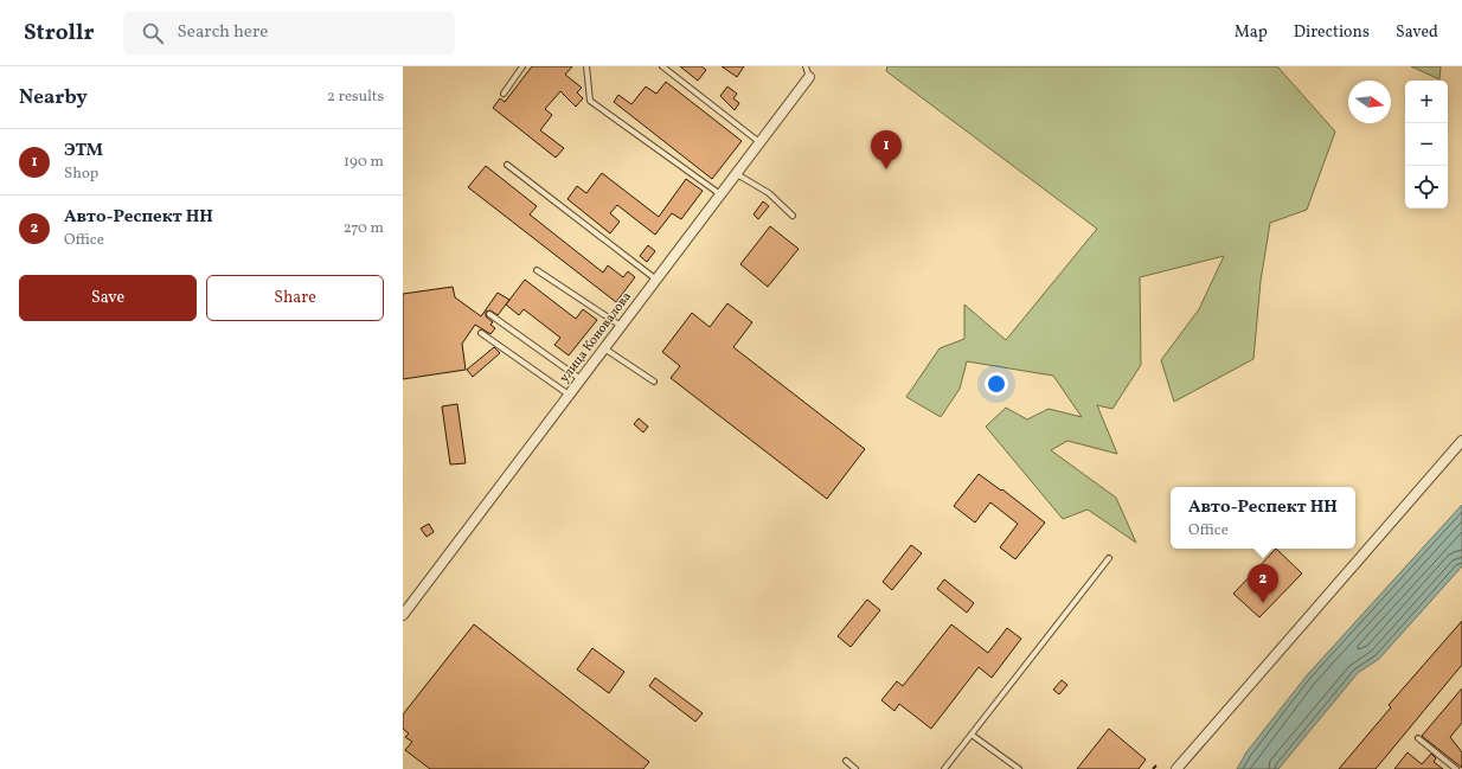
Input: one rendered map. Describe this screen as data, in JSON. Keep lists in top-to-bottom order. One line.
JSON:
{"streets":{"street":["улица Коновалова"]},"north":"right","page":{"header":"Strollr","search":"Search here","nav":["Map","Directions","Saved"],"heading":["Nearby","2 results"],"map_buttons":["+","−"],"list":[{"mark":"1","name":"ЭТМ","note":"Shop","value":"190 m"},{"mark":"2","name":"Авто-Респект НН","note":"Office","value":"270 m"}],"pins":["1","2"],"buttons":["Save","Share"],"popup":["Авто-Респект НН","Office"]}}
